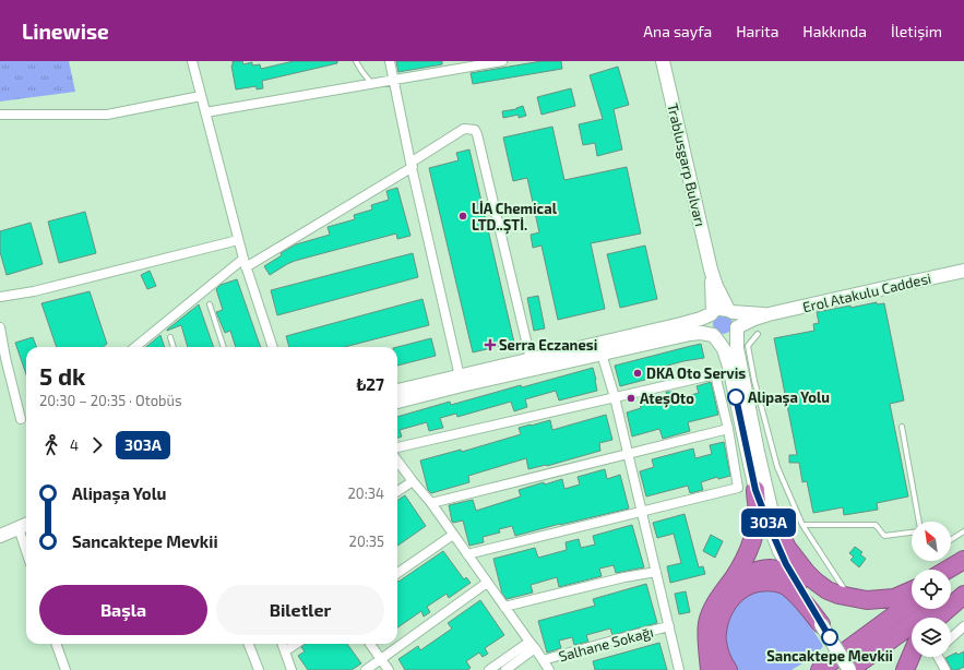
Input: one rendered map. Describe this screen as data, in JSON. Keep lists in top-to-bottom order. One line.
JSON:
{"streets":{"main road":["Trablusgarp Bulvarı","Erol Atakulu Caddesi"],"street":["Salhane Sokağı"]},"places":{"other":["LİA Chemical LTD..ŞTİ.","DKA Oto Servis","Alipaşa Yolu","AteşOto","Sancaktepe Mevkii"],"health":["Serra Eczanesi"]},"lines":["bus line 303A"],"north":"top left","page":{"header":"Linewise","nav":["Ana sayfa","Harita","Hakkında","İletişim"],"on_map":"303A","heading":["5 dk","20:30 – 20:35 · Otobüs","₺27"],"legs":["4","303A"],"list":[{"name":"Alipaşa Yolu","value":"20:34"},{"name":"Sancaktepe Mevkii","value":"20:35"}],"buttons":["Başla","Biletler"]}}
